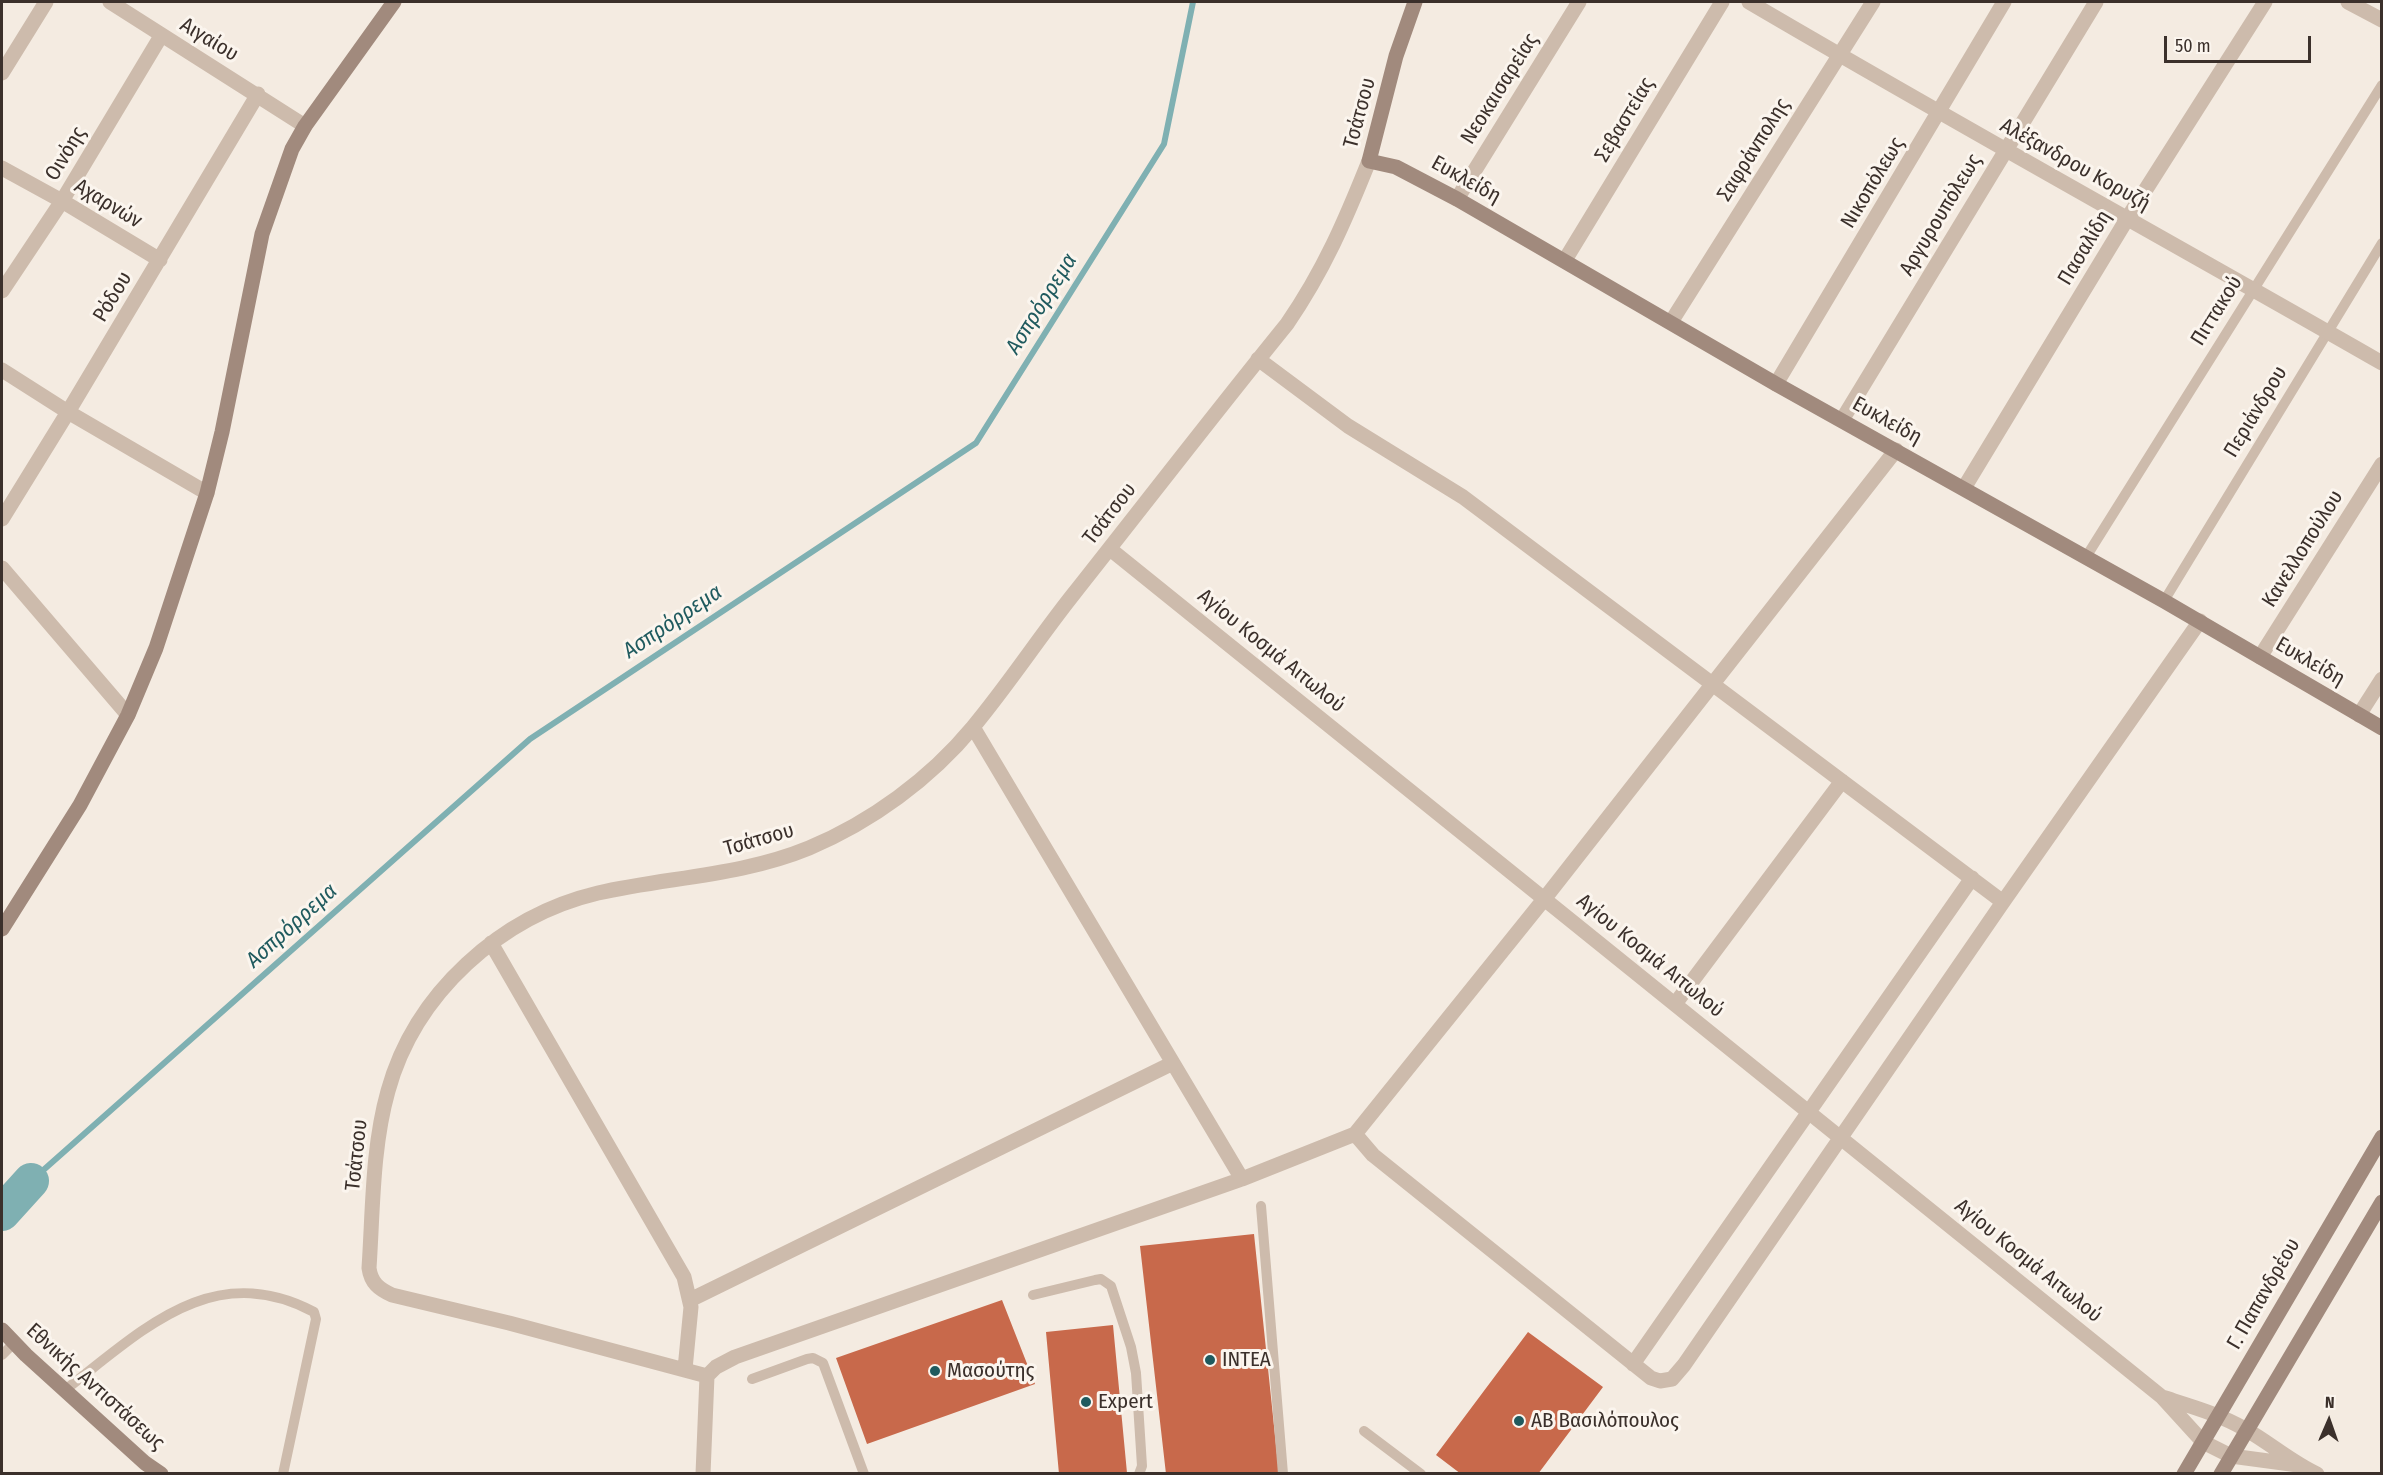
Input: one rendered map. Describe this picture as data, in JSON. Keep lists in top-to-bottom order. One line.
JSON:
{"streets":{"street":["Αιγαίου","Νεοκαισαρείας","Τσάτσου","Σεβαστείας","Σαφράνπολης","Οινόης","Αλέξανδρου Κορυζή","Ευκλείδη","Νικοπόλεως","Αχαρνών","Αργυρουπόλεως","Πασαλίδη","Ρόδου","Κανελλοπούλου","Αγίου Κοσμά Αιτωλού","Γ. Παπανδρέου","Εθνικής Αντιστάσεως"],"lane":["Πιττακού","Περιάνδρου"]},"crossings":[["Αιγαίου","Οινόης"],["Αιγαίου","Ρόδου"],["Νεοκαισαρείας","Ευκλείδη"],["Τσάτσου","Ευκλείδη"],["Τσάτσου","Αγίου Κοσμά Αιτωλού"],["Σεβαστείας","Ευκλείδη"],["Σαφράνπολης","Αλέξανδρου Κορυζή"],["Σαφράνπολης","Ευκλείδη"],["Οινόης","Αχαρνών"],["Αλέξανδρου Κορυζή","Νικοπόλεως"],["Αλέξανδρου Κορυζή","Αργυρουπόλεως"],["Αλέξανδρου Κορυζή","Πασαλίδη"],["Αλέξανδρου Κορυζή","Πιττακού"],["Αλέξανδρου Κορυζή","Περιάνδρου"],["Ευκλείδη","Νικοπόλεως"],["Ευκλείδη","Αργυρουπόλεως"],["Ευκλείδη","Πασαλίδη"],["Ευκλείδη","Πιττακού"],["Ευκλείδη","Περιάνδρου"],["Ευκλείδη","Κανελλοπούλου"],["Αχαρνών","Ρόδου"]],"water":["Ασπρόρρεμα"],"places":["INTEA","Μασούτης","Expert","ΑΒ Βασιλόπουλος"],"scale_bar":"50 m","north":"top"}
